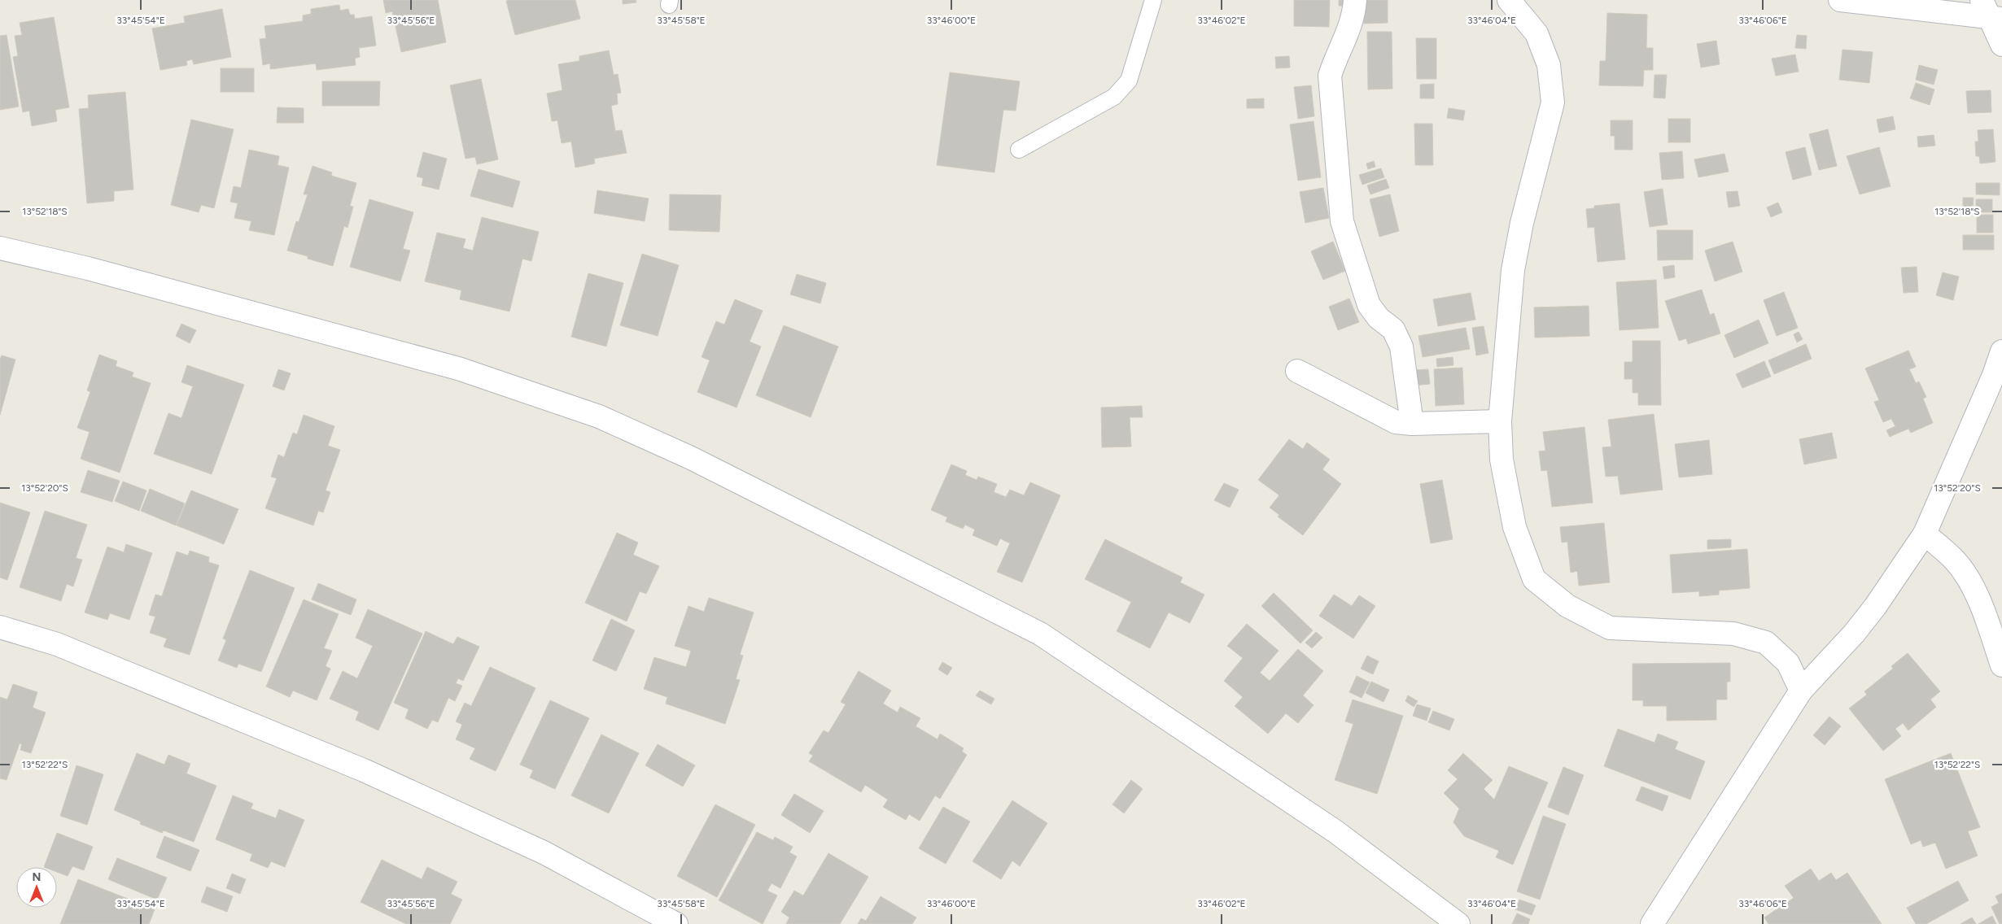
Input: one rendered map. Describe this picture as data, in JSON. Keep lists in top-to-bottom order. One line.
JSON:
{"north":"top","coordinates":["33°45'54\"E","33°45'56\"E","33°45'58\"E","33°46'00\"E","33°46'02\"E","33°46'04\"E","33°46'06\"E","13°52'18\"S","13°52'20\"S","13°52'22\"S"]}
